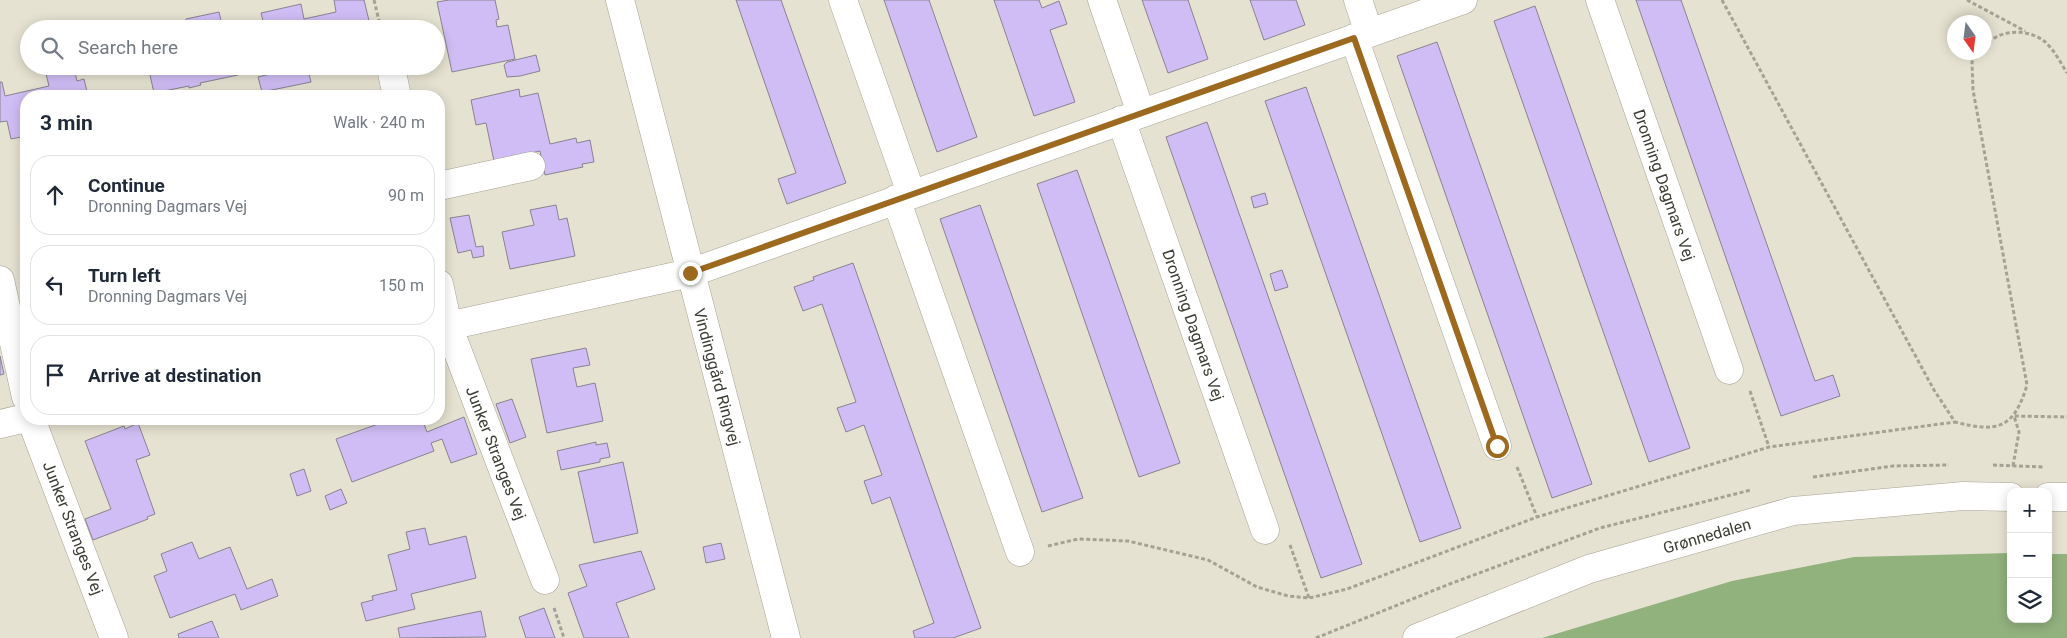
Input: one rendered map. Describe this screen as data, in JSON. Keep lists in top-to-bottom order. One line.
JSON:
{"streets":{"street":["Dronning Dagmars Vej","Vindinggård Ringvej","Junker Stranges Vej","Grønnedalen"]},"north":"bottom","page":{"search":"Search here","heading":["3 min","Walk · 240 m"],"list":[["Continue","Dronning Dagmars Vej","90 m"],["Turn left","Dronning Dagmars Vej","150 m"],"Arrive at destination"],"map_buttons":["+","−"]}}
